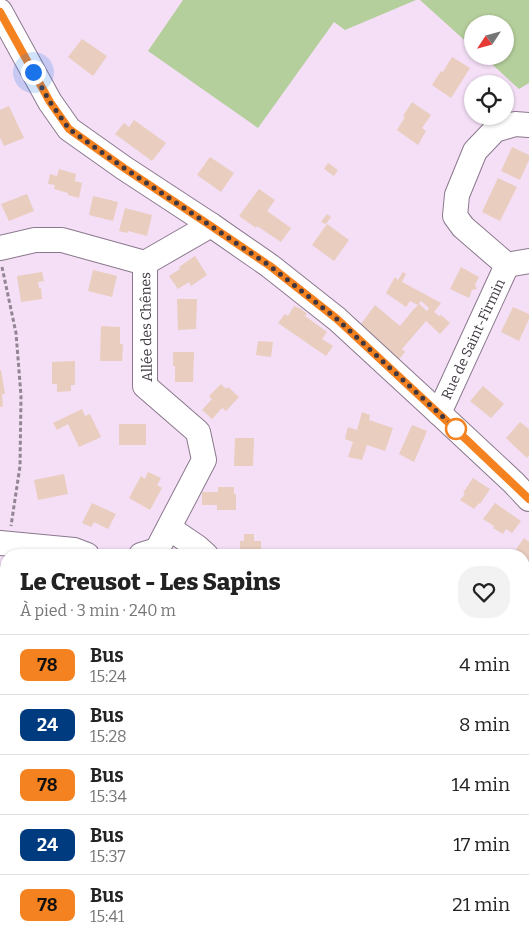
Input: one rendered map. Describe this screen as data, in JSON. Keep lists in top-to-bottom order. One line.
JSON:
{"streets":{"street":["Allée des Chênes","Rue de Saint-Firmin"]},"crossings":[["Allée des Chênes","Rue de Saint-Firmin"]],"lines":["bus line 78"],"north":"bottom left","page":{"heading":["Le Creusot - Les Sapins","À pied · 3 min · 240 m"],"list":[{"mark":"78","name":"Bus","note":"15:24","value":"4 min"},{"mark":"24","name":"Bus","note":"15:28","value":"8 min"},{"mark":"78","name":"Bus","note":"15:34","value":"14 min"},{"mark":"24","name":"Bus","note":"15:37","value":"17 min"},{"mark":"78","name":"Bus","note":"15:41","value":"21 min"}]}}
